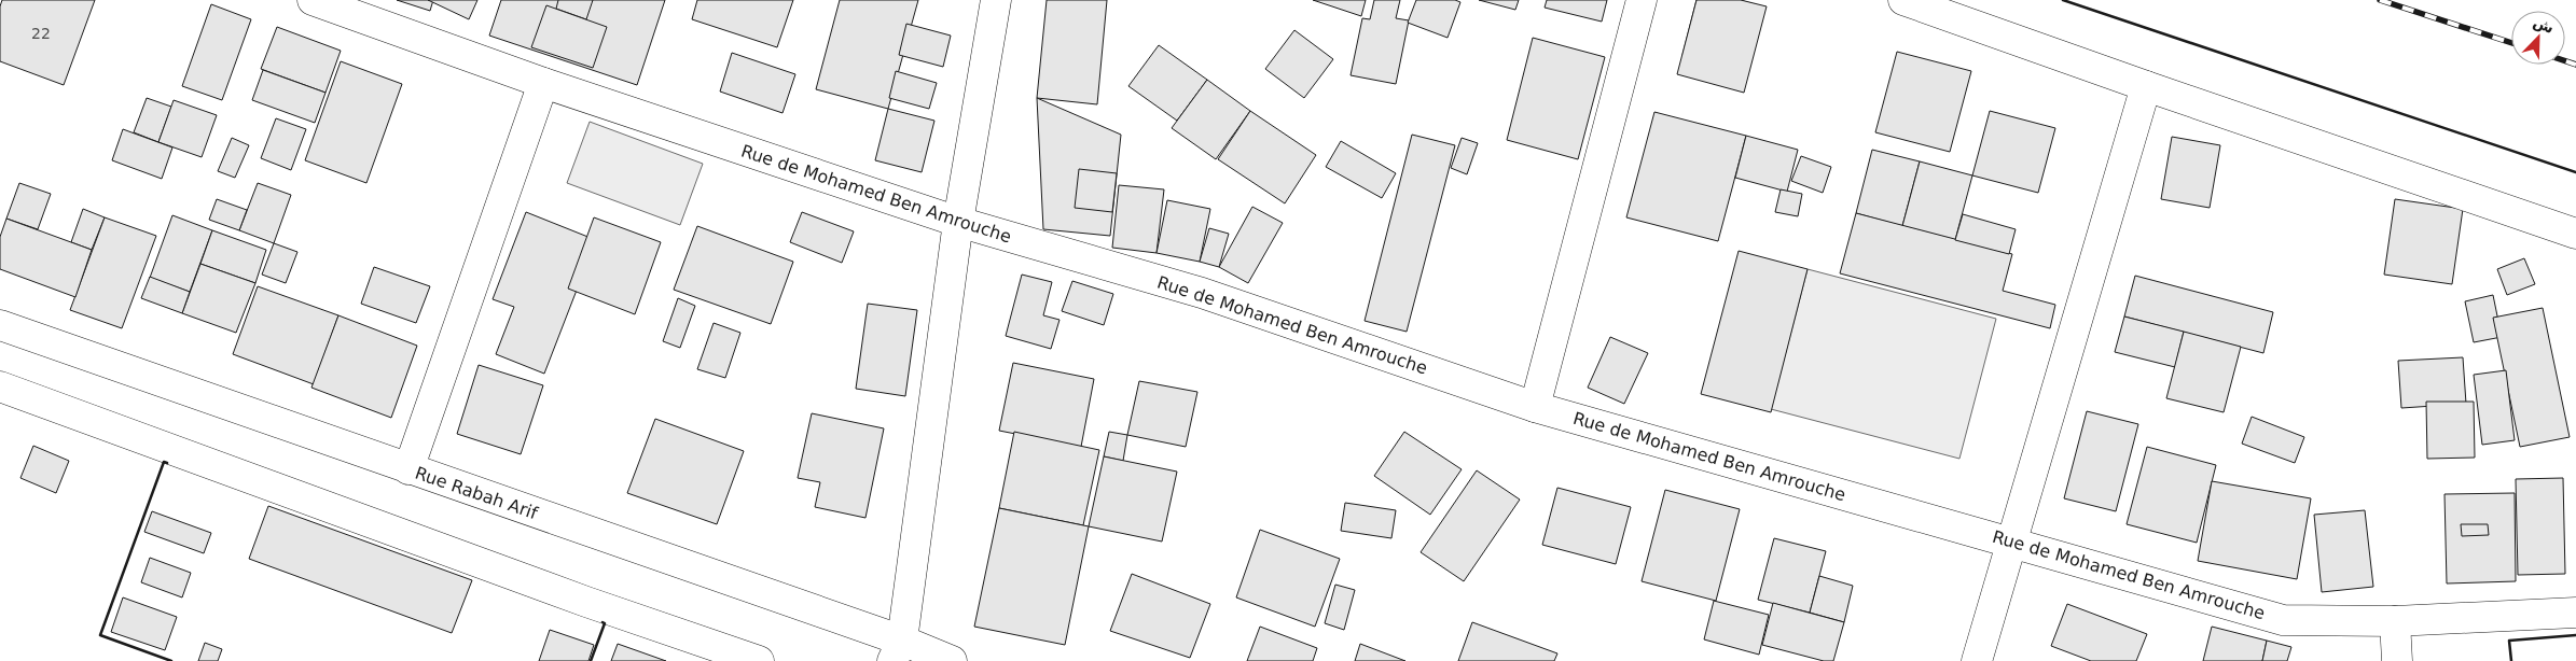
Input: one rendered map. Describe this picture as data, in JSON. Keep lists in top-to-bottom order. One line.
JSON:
{"streets":{"street":["Rue de Mohamed Ben Amrouche","Rue Rabah Arif"]},"house_numbers":["22"],"north":"top right"}
